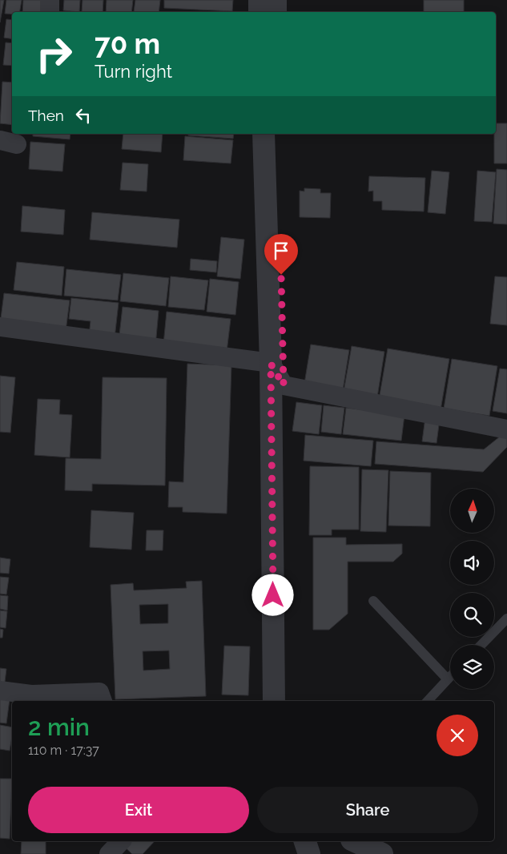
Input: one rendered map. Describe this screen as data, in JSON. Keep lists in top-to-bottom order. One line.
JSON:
{"north":"top","page":{"turn":["70 m","Turn right"],"then":"Then","heading":["2 min","110 m · 17:37"],"buttons":["Exit","Share"]}}
